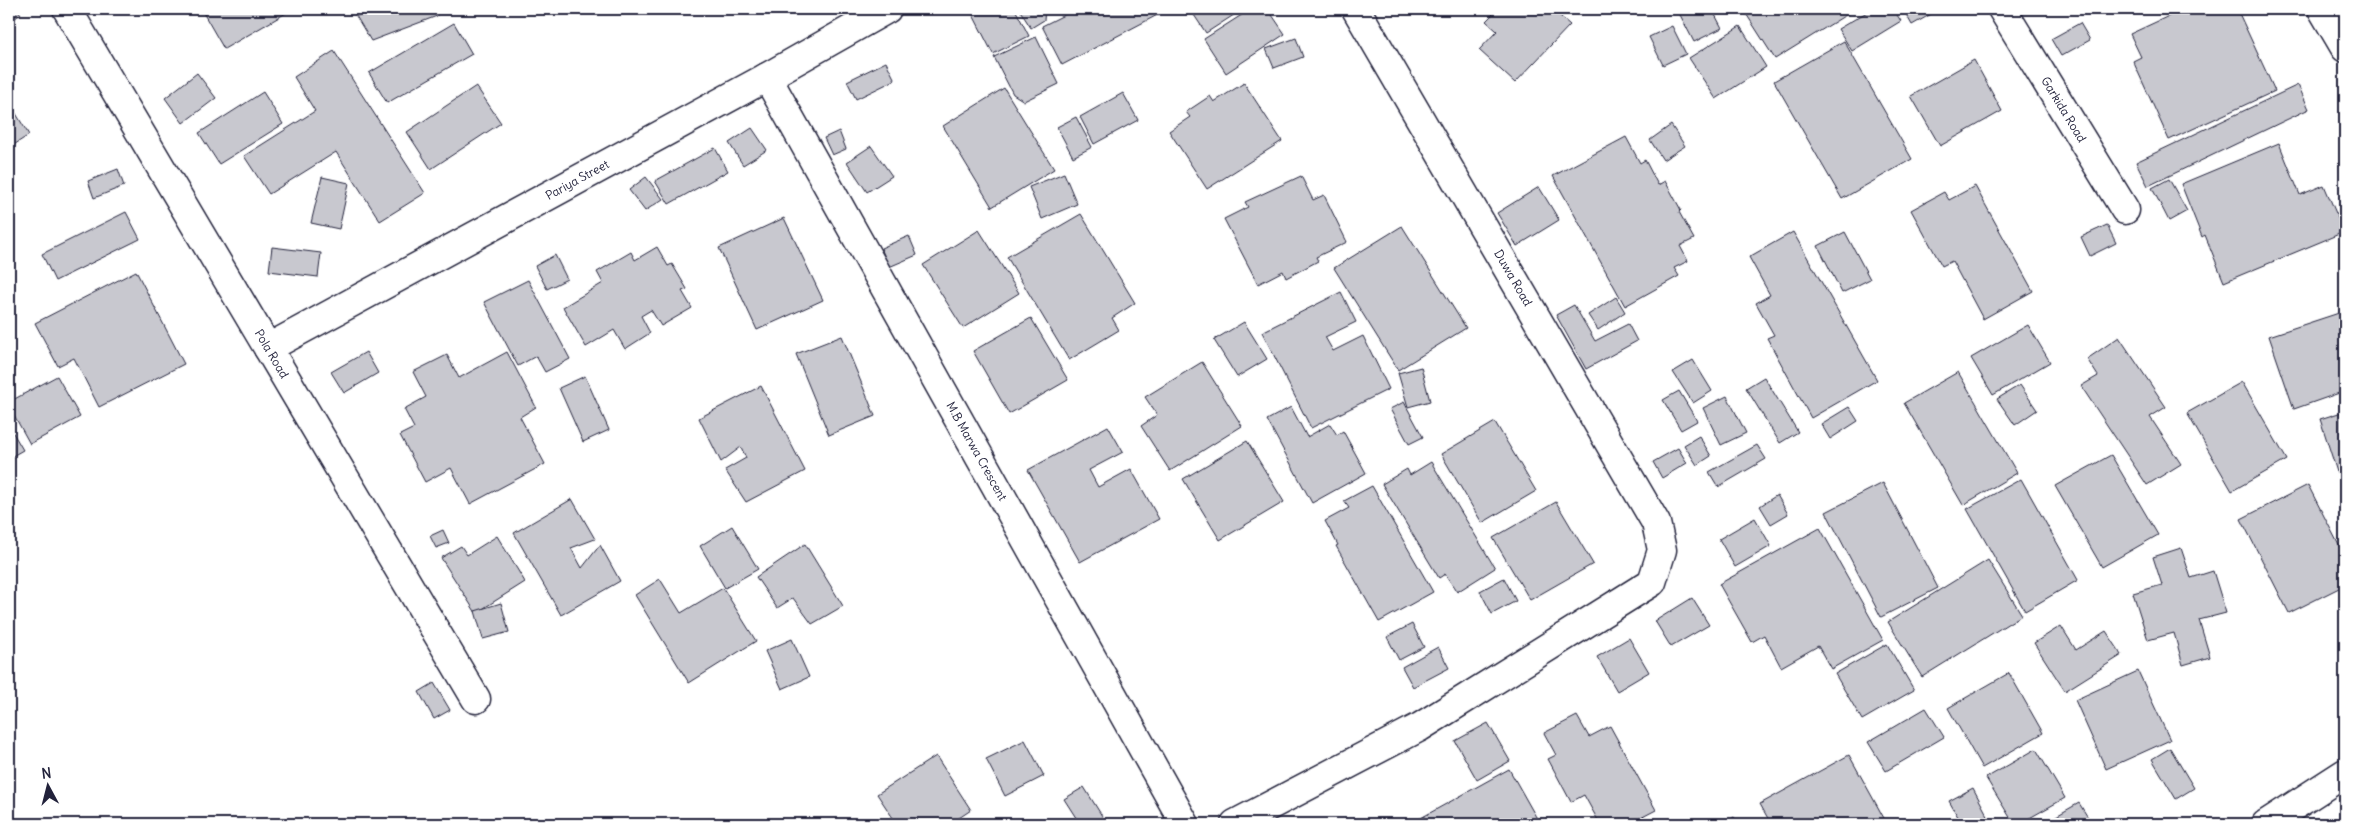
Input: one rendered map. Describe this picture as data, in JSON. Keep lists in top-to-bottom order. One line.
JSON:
{"streets":{"street":["Garkida Road","Pariya Street","Duwa Road","Pola Road","M.B Marwa Crescent"]},"crossings":[["Pariya Street","Pola Road"],["Pariya Street","M.B Marwa Crescent"]],"north":"top"}
